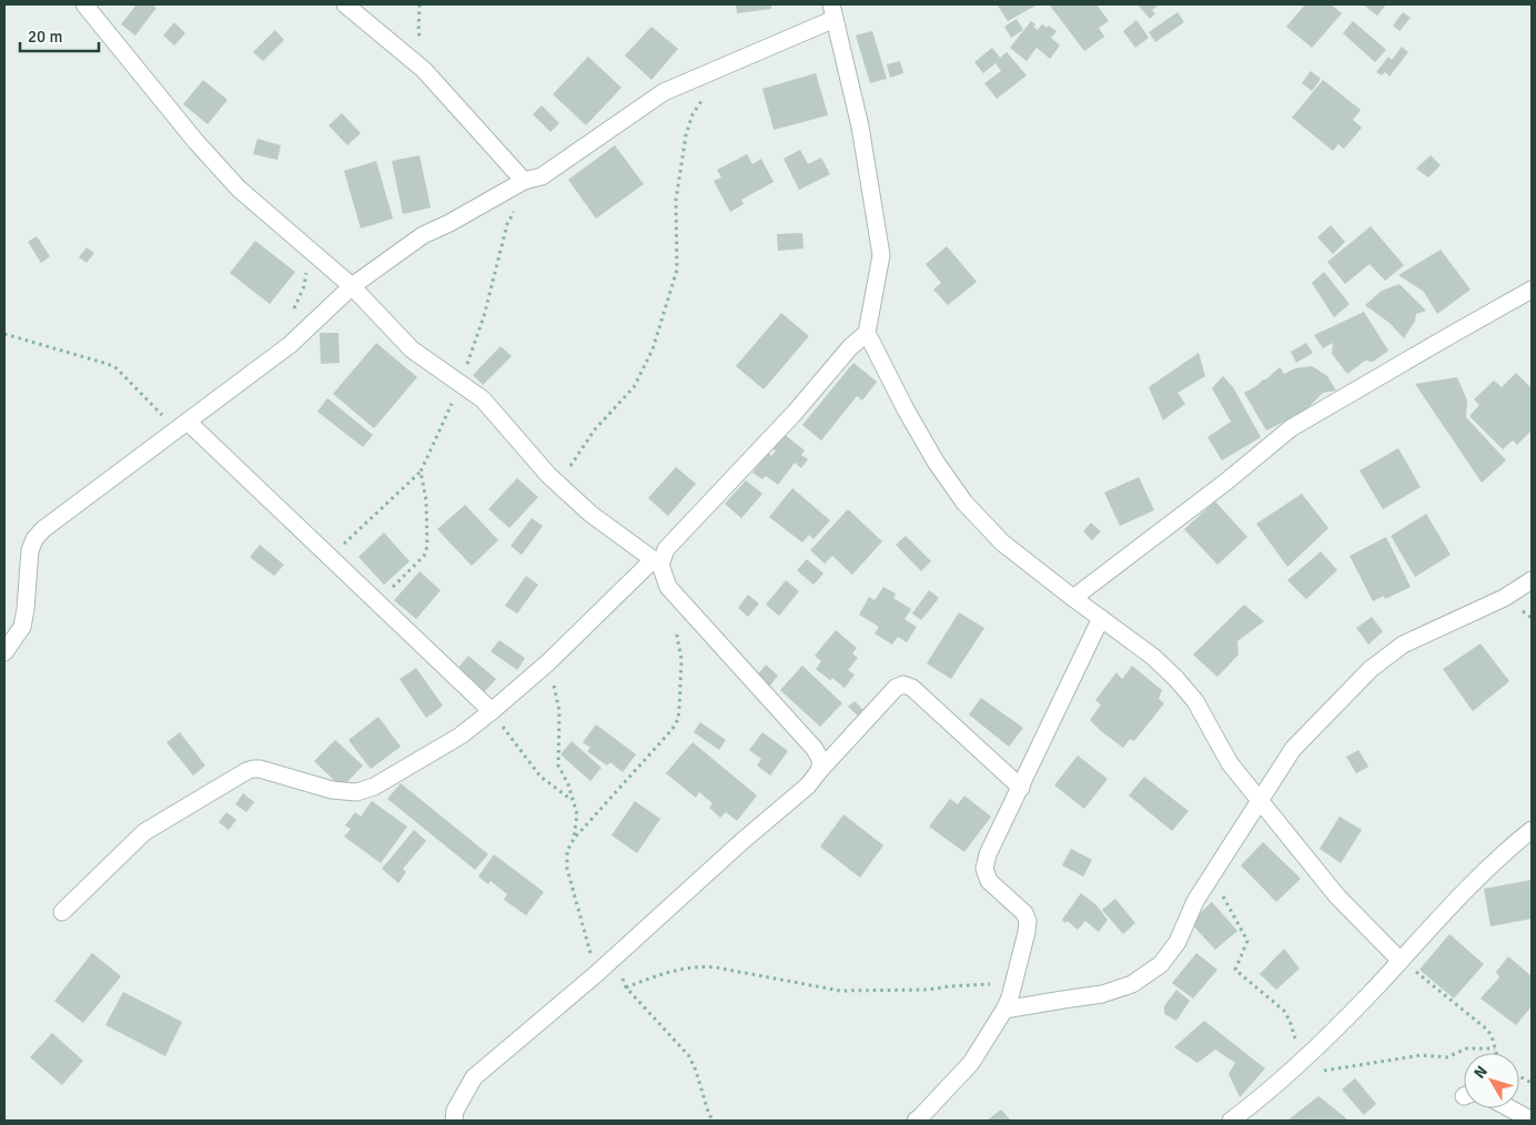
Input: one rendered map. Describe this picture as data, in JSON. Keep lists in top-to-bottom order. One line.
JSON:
{"scale_bar":"20 m","north":"top left"}
